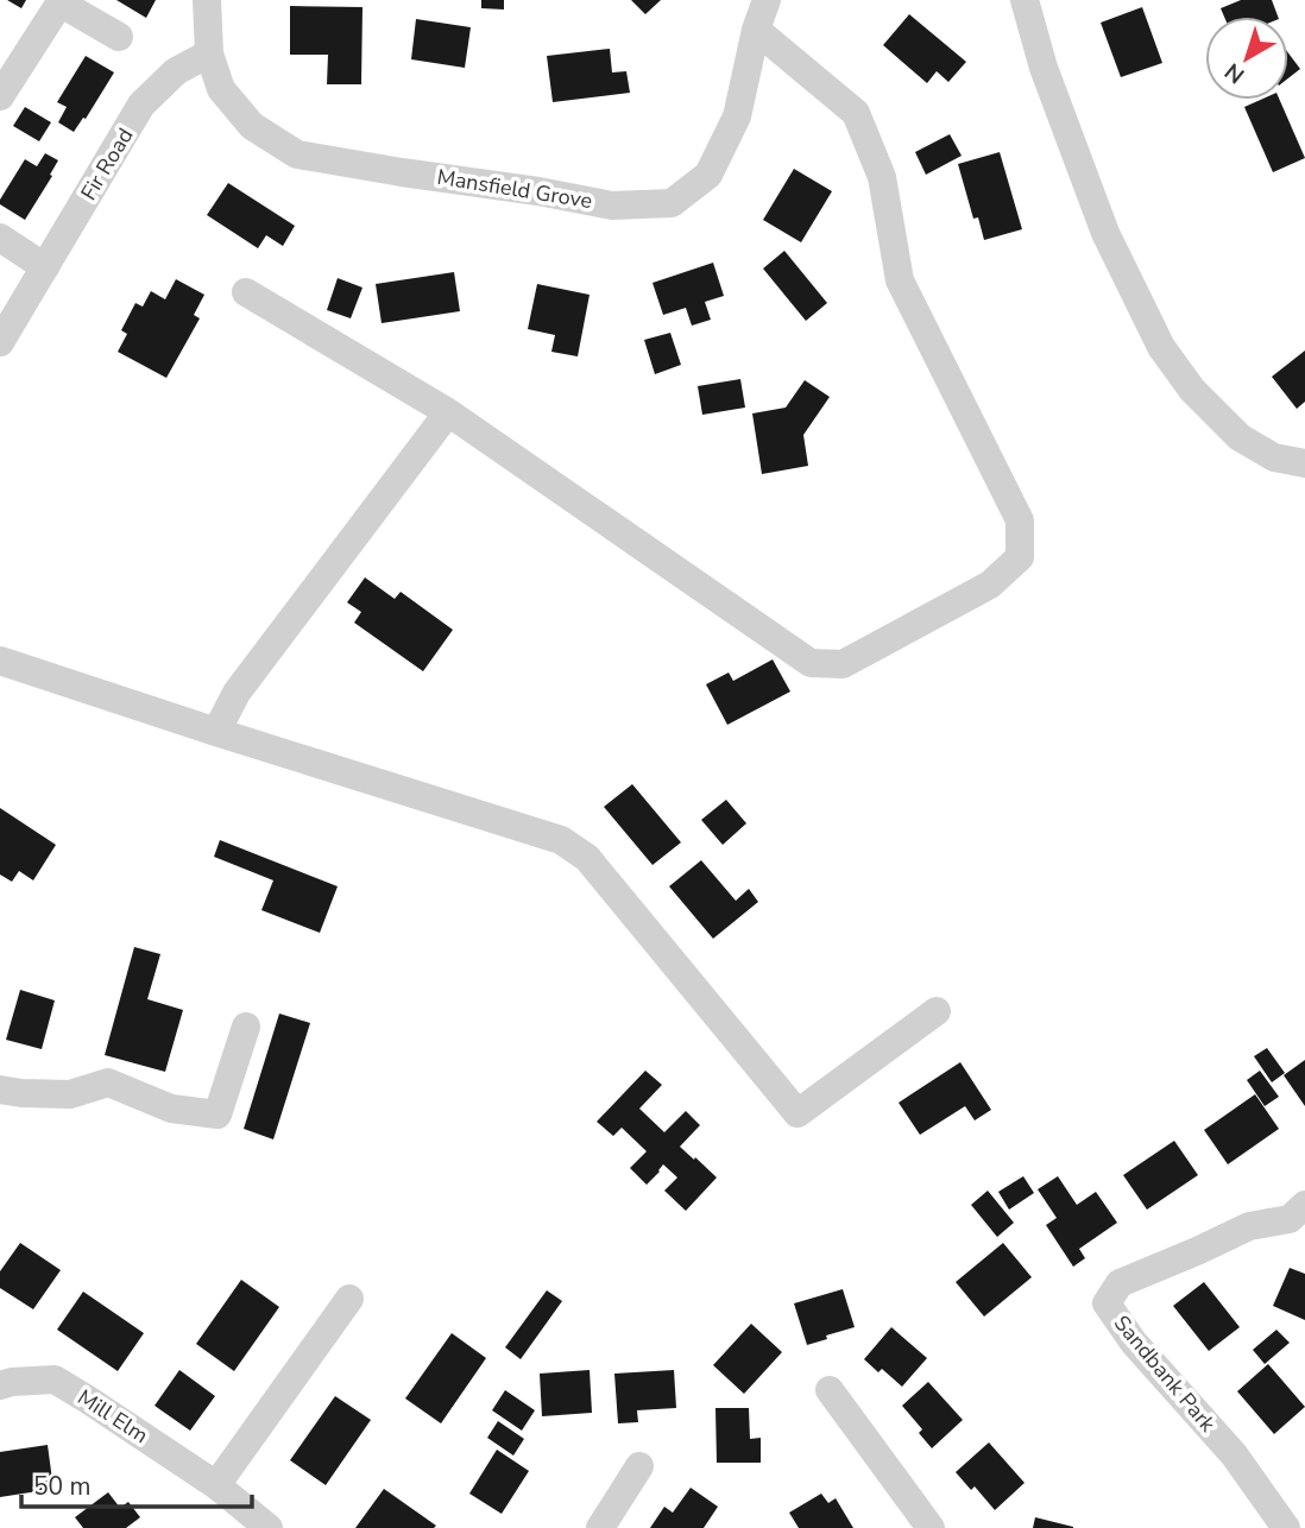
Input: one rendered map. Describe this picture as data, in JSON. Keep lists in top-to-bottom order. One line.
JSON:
{"streets":{"street":["Fir Road","Mansfield Grove","Sandbank Park","Mill Elm"]},"crossings":[["Fir Road","Mansfield Grove"]],"scale_bar":"50 m","north":"bottom left"}
